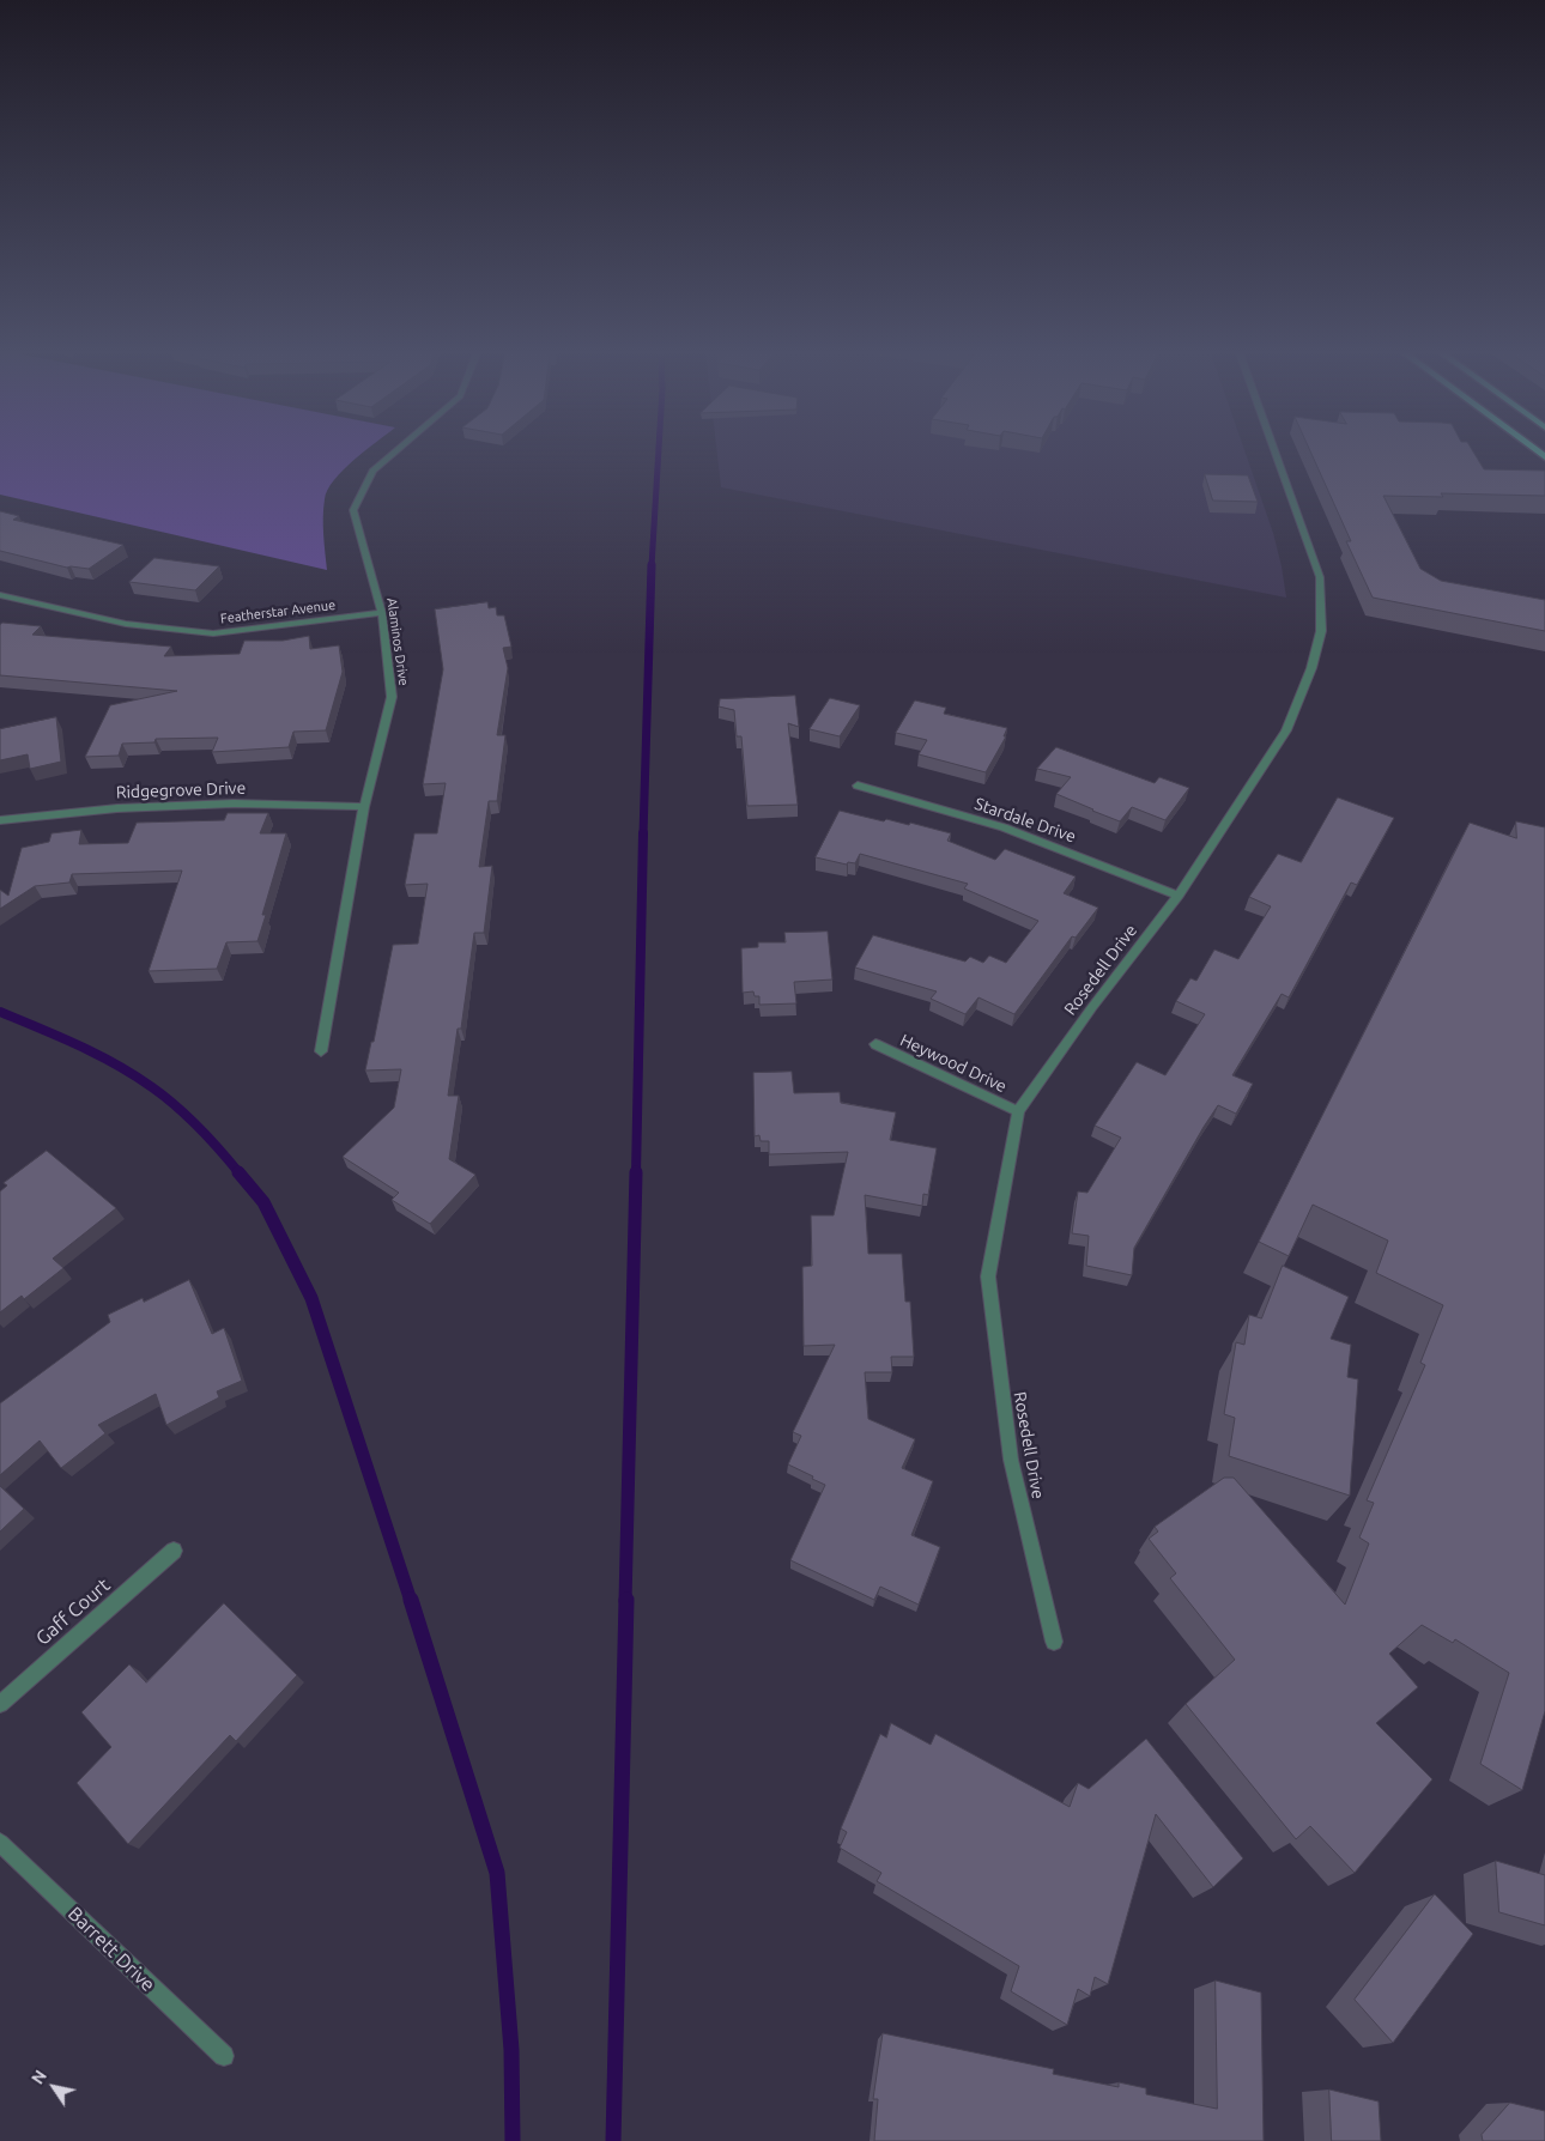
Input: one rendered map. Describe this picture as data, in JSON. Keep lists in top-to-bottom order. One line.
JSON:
{"streets":{"street":["Featherstar Avenue","Alaminos Drive","Ridgegrove Drive","Stardale Drive","Rosedell Drive","Heywood Drive","Gaff Court","Barrett Drive"]},"crossings":[["Featherstar Avenue","Alaminos Drive"],["Alaminos Drive","Ridgegrove Drive"],["Stardale Drive","Rosedell Drive"],["Rosedell Drive","Heywood Drive"]],"north":"top left"}
